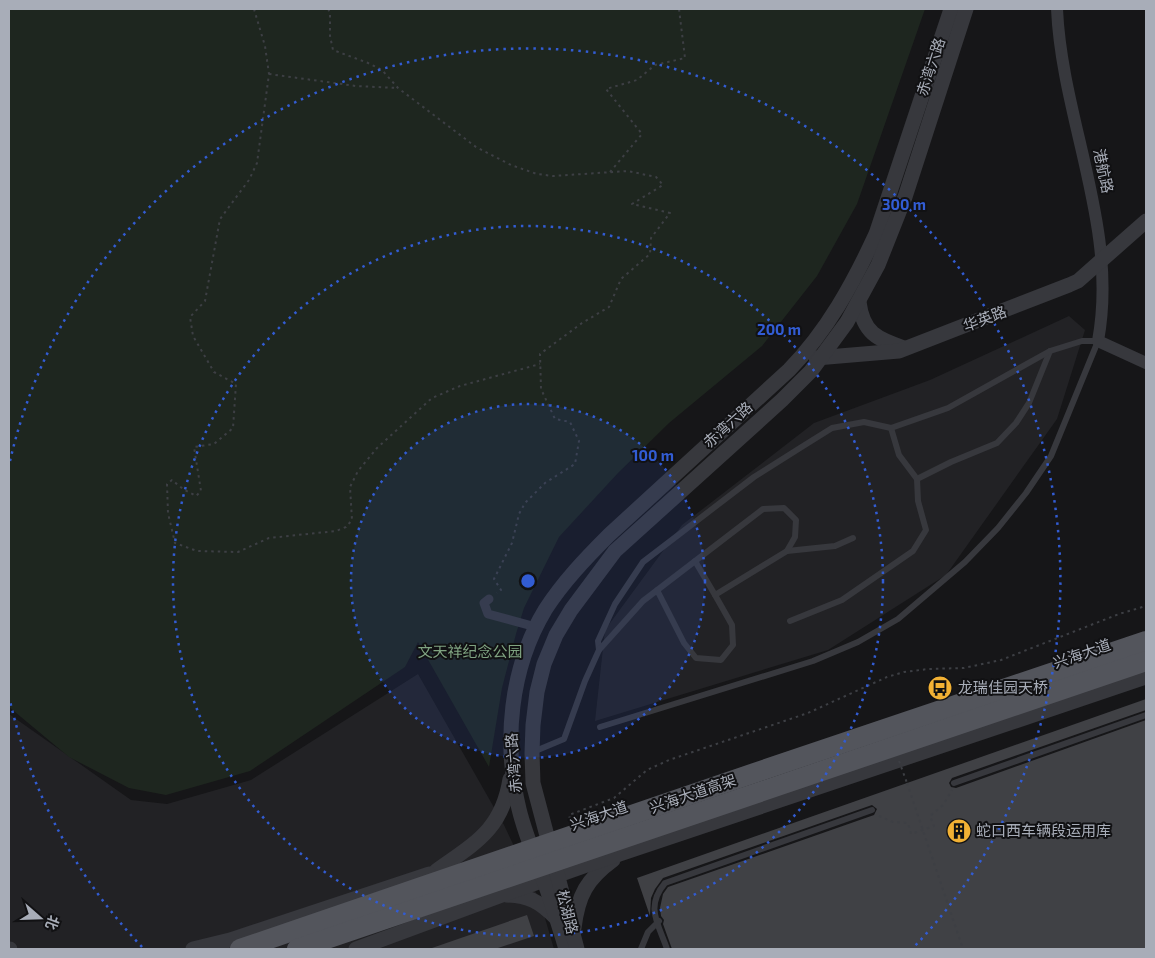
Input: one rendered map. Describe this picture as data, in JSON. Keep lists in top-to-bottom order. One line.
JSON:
{"streets":{"main road":["兴海大道高架"],"street":["赤湾六路","港航路","华英路","兴海大道","松湖路"]},"crossings":[["赤湾六路","华英路"],["赤湾六路","兴海大道"],["赤湾六路","松湖路"],["港航路","华英路"]],"parks":["文天祥纪念公园"],"places":{"bus stop":["龙瑞佳园天桥"],"building":["蛇口西车辆段运用库"]},"north":"right","rings":["300 m","200 m","100 m"]}
